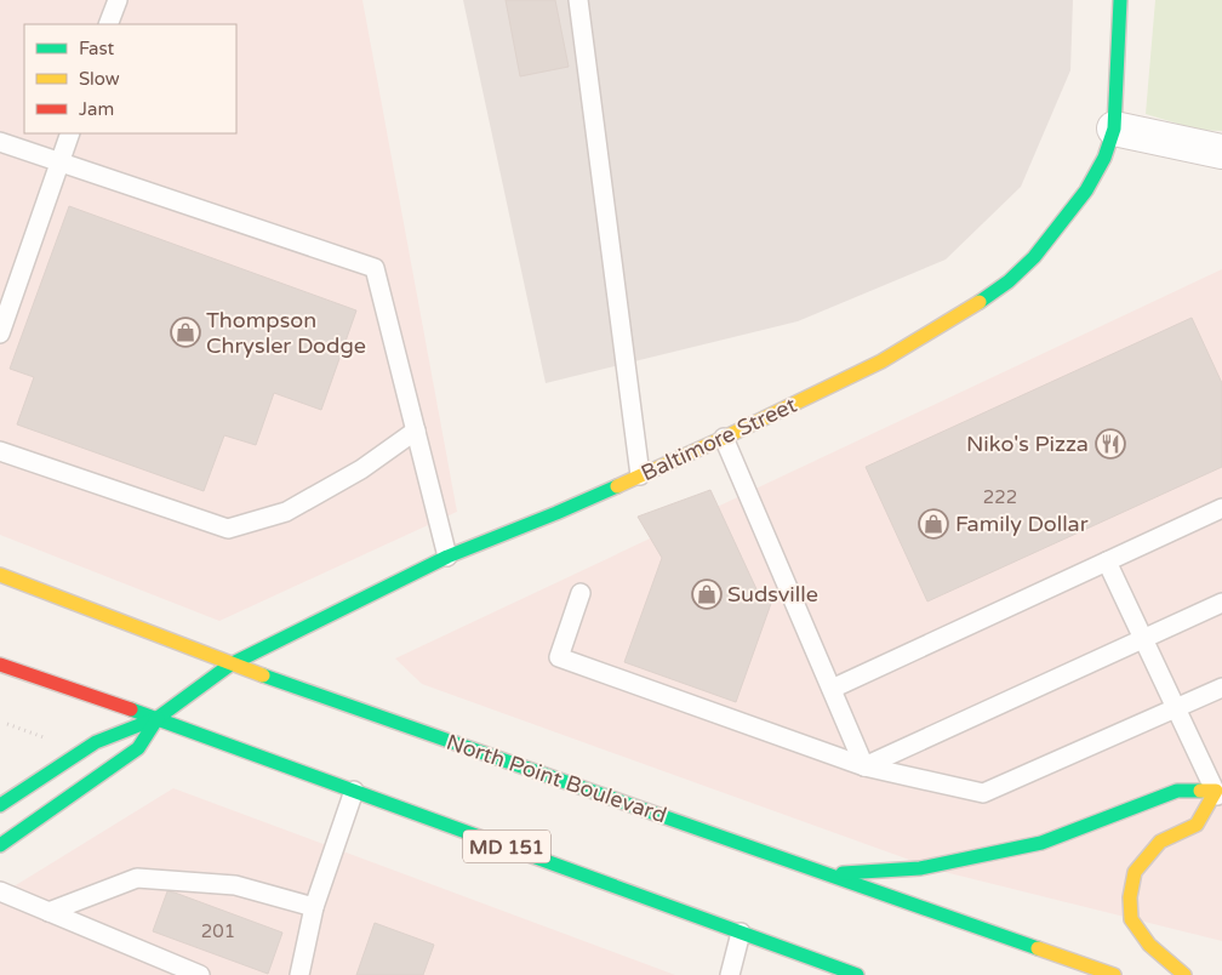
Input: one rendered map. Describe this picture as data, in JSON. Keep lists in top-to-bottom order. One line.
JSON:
{"streets":{"main road":["Baltimore Street","North Point Boulevard","MD 151"]},"crossings":[["Baltimore Street","North Point Boulevard"],["Baltimore Street","MD 151"]],"places":{"shop":["Thompson Chrysler Dodge","Family Dollar","Sudsville"],"restaurant":["Niko's Pizza"]},"house_numbers":["222","201"],"legend":["Fast","Slow","Jam"]}
